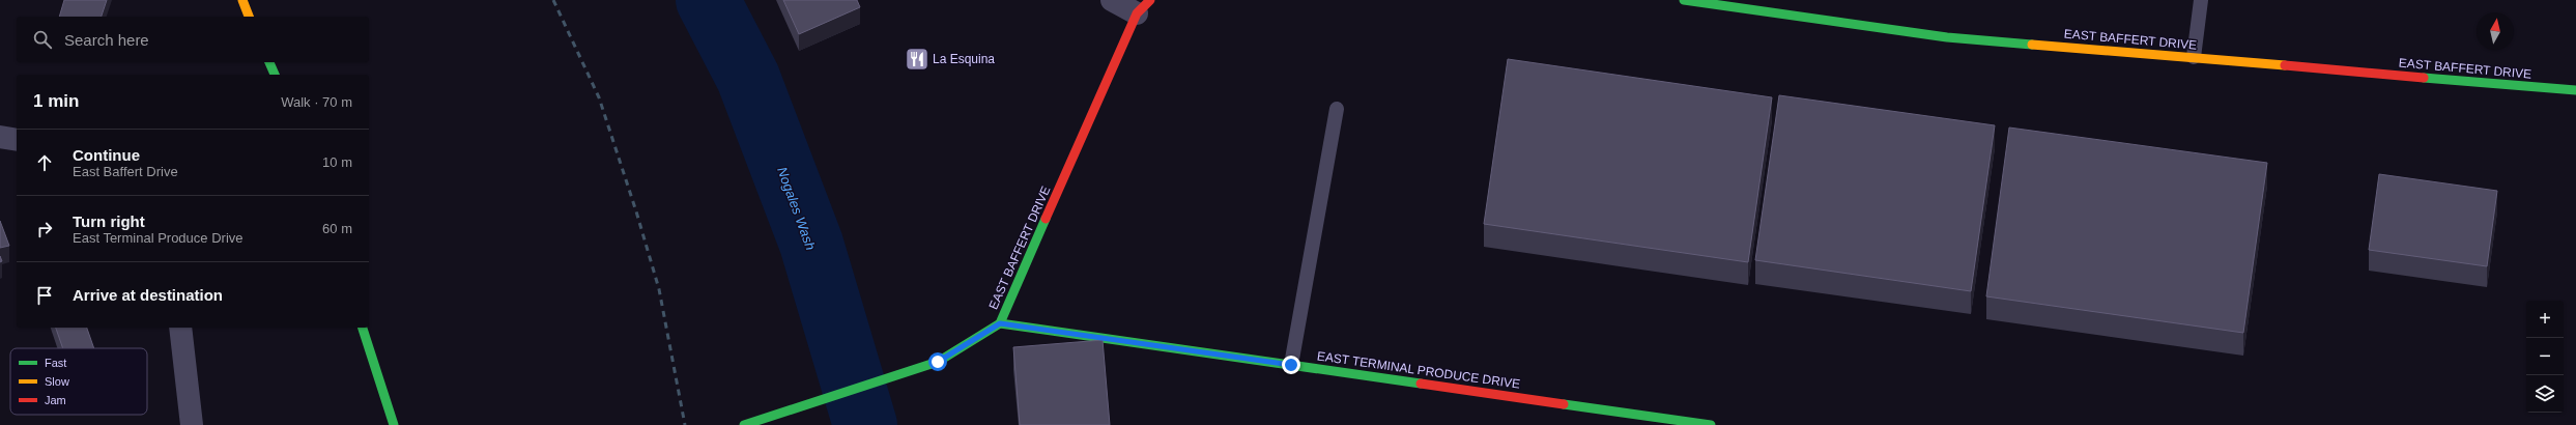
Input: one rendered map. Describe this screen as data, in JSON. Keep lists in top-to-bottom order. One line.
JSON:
{"streets":{"street":["EAST BAFFERT DRIVE","EAST TERMINAL PRODUCE DRIVE"]},"crossings":[["EAST BAFFERT DRIVE","EAST TERMINAL PRODUCE DRIVE"]],"water":["Nogales Wash"],"places":{"restaurant":["La Esquina"]},"legend":["Fast","Slow","Jam"],"north":"top","page":{"search":"Search here","heading":["1 min","Walk · 70 m"],"list":[["Continue","East Baffert Drive","10 m"],["Turn right","East Terminal Produce Drive","60 m"],"Arrive at destination"],"map_buttons":["+","−"]}}
